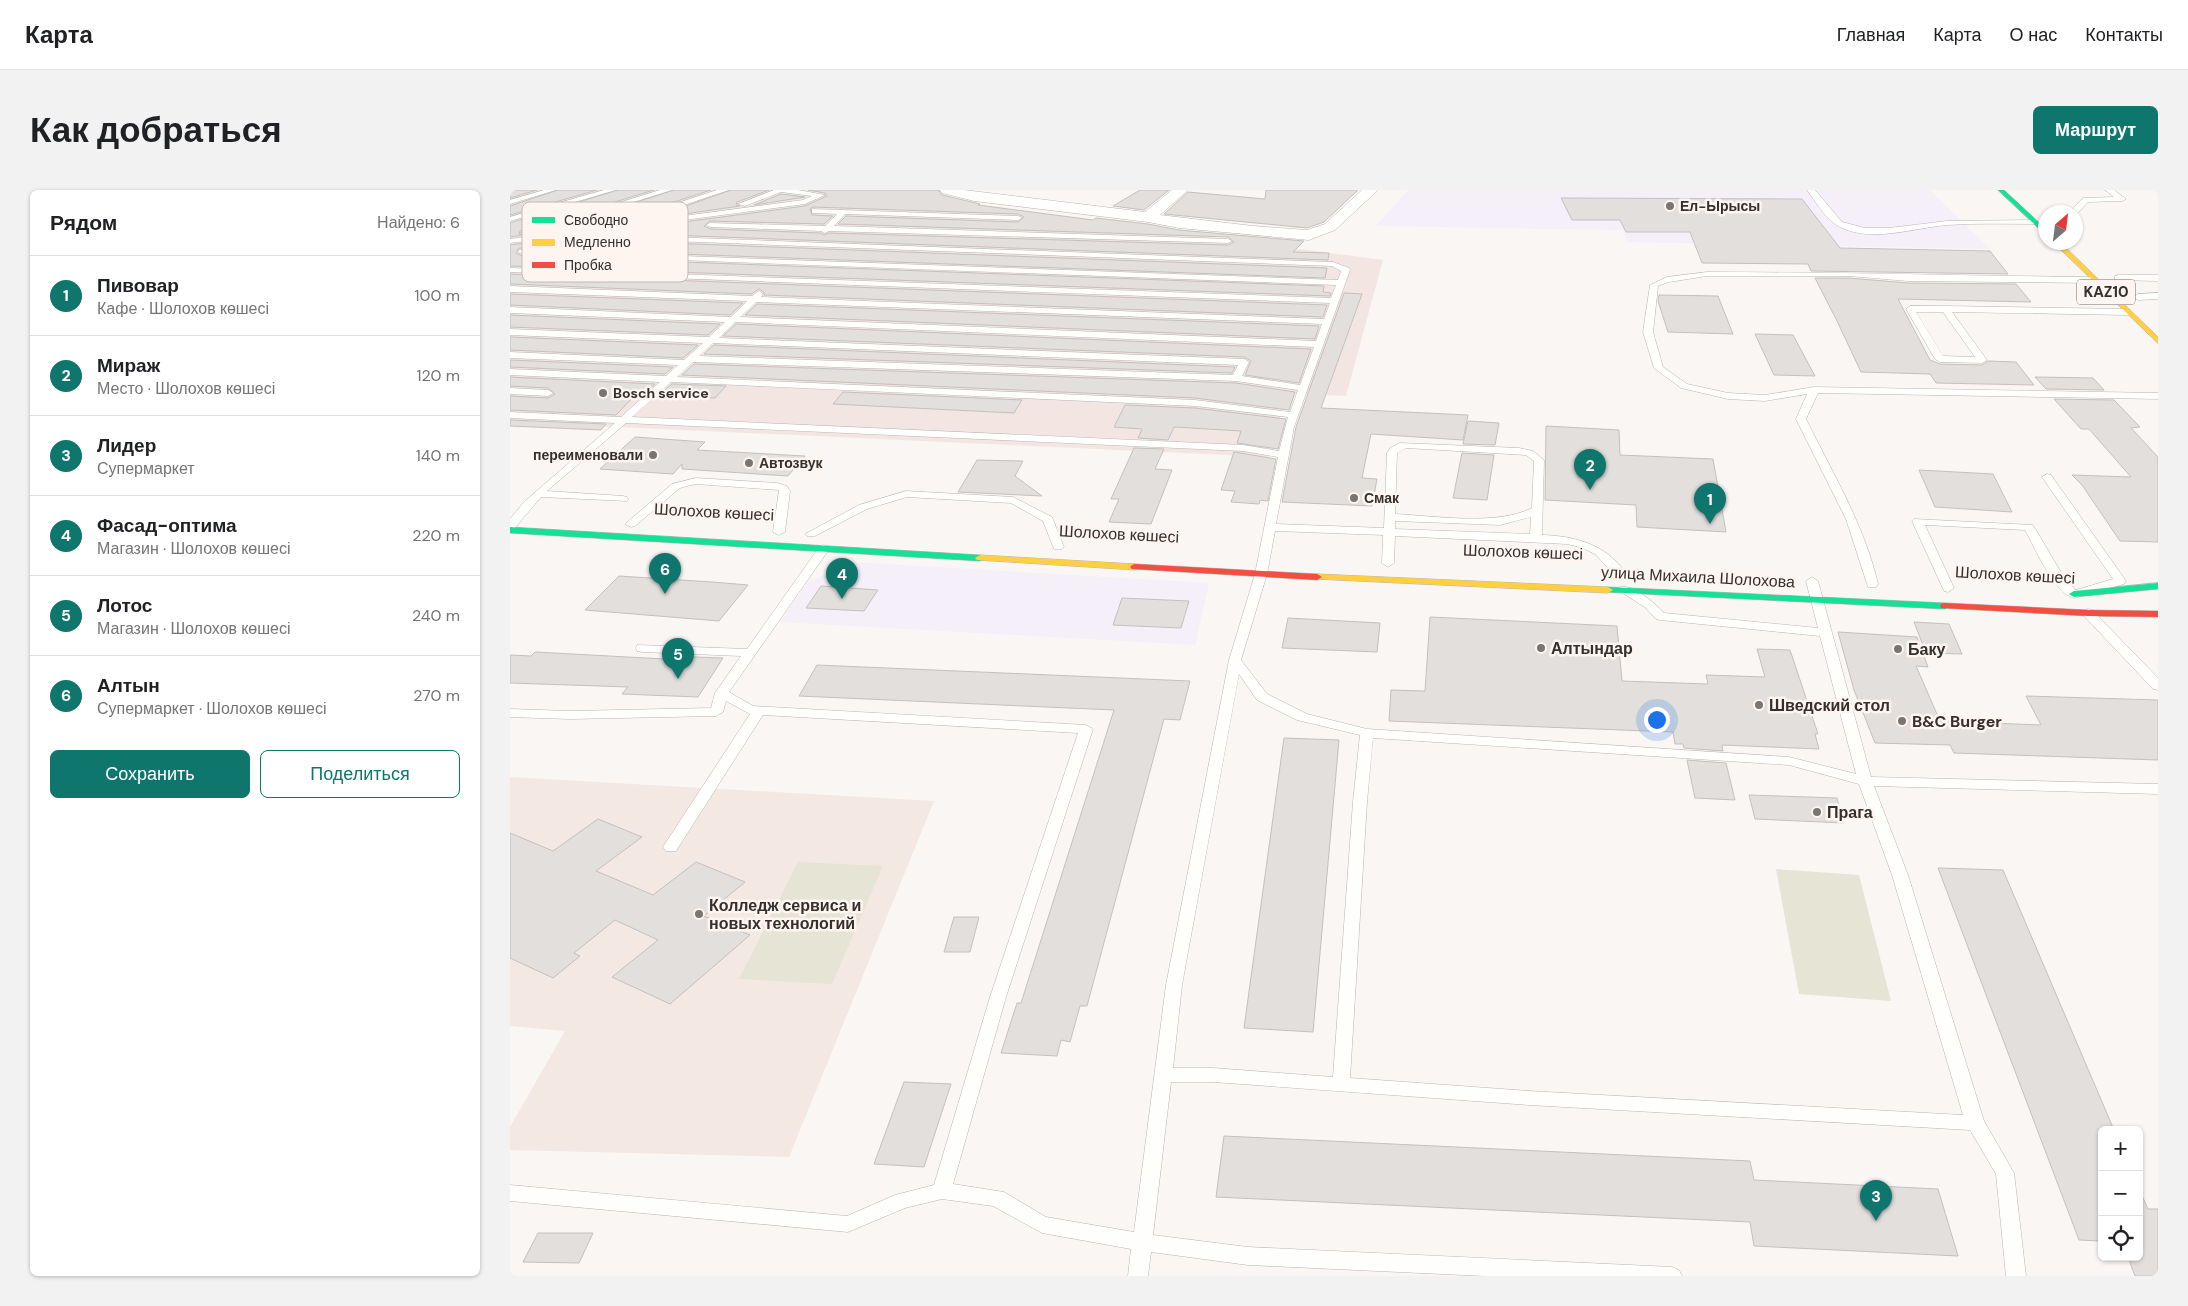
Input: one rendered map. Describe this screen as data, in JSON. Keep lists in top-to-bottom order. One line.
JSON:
{"streets":{"highway":["KAZ10","Шолохов көшесі","улица Михаила Шолохова"]},"crossings":[["Шолохов көшесі","улица Михаила Шолохова"]],"places":["Ел-Ырысы","Bosch service","переименовали","Автозвук","Смак","Алтындар","Баку","Шведский стол","B&C Burger","Прага","Колледж сервиса и новых технологий"],"legend":["Свободно","Медленно","Пробка"],"north":"top right","page":{"header":"Карта","nav":["Главная","Карта","О нас","Контакты"],"buttons":["Маршрут",["Сохранить","Поделиться"]],"title":"Как добраться","heading":["Рядом","Найдено: 6"],"list":[{"mark":"1","name":"Пивовар","note":"Кафе · Шолохов көшесі","value":"100 m"},{"mark":"2","name":"Мираж","note":"Место · Шолохов көшесі","value":"120 m"},{"mark":"3","name":"Лидер","note":"Супермаркет","value":"140 m"},{"mark":"4","name":"Фасад-оптима","note":"Магазин · Шолохов көшесі","value":"220 m"},{"mark":"5","name":"Лотос","note":"Магазин · Шолохов көшесі","value":"240 m"},{"mark":"6","name":"Алтын","note":"Супермаркет · Шолохов көшесі","value":"270 m"}],"pins":["2","1","6","4","5","3"],"map_buttons":["+","−"]}}
